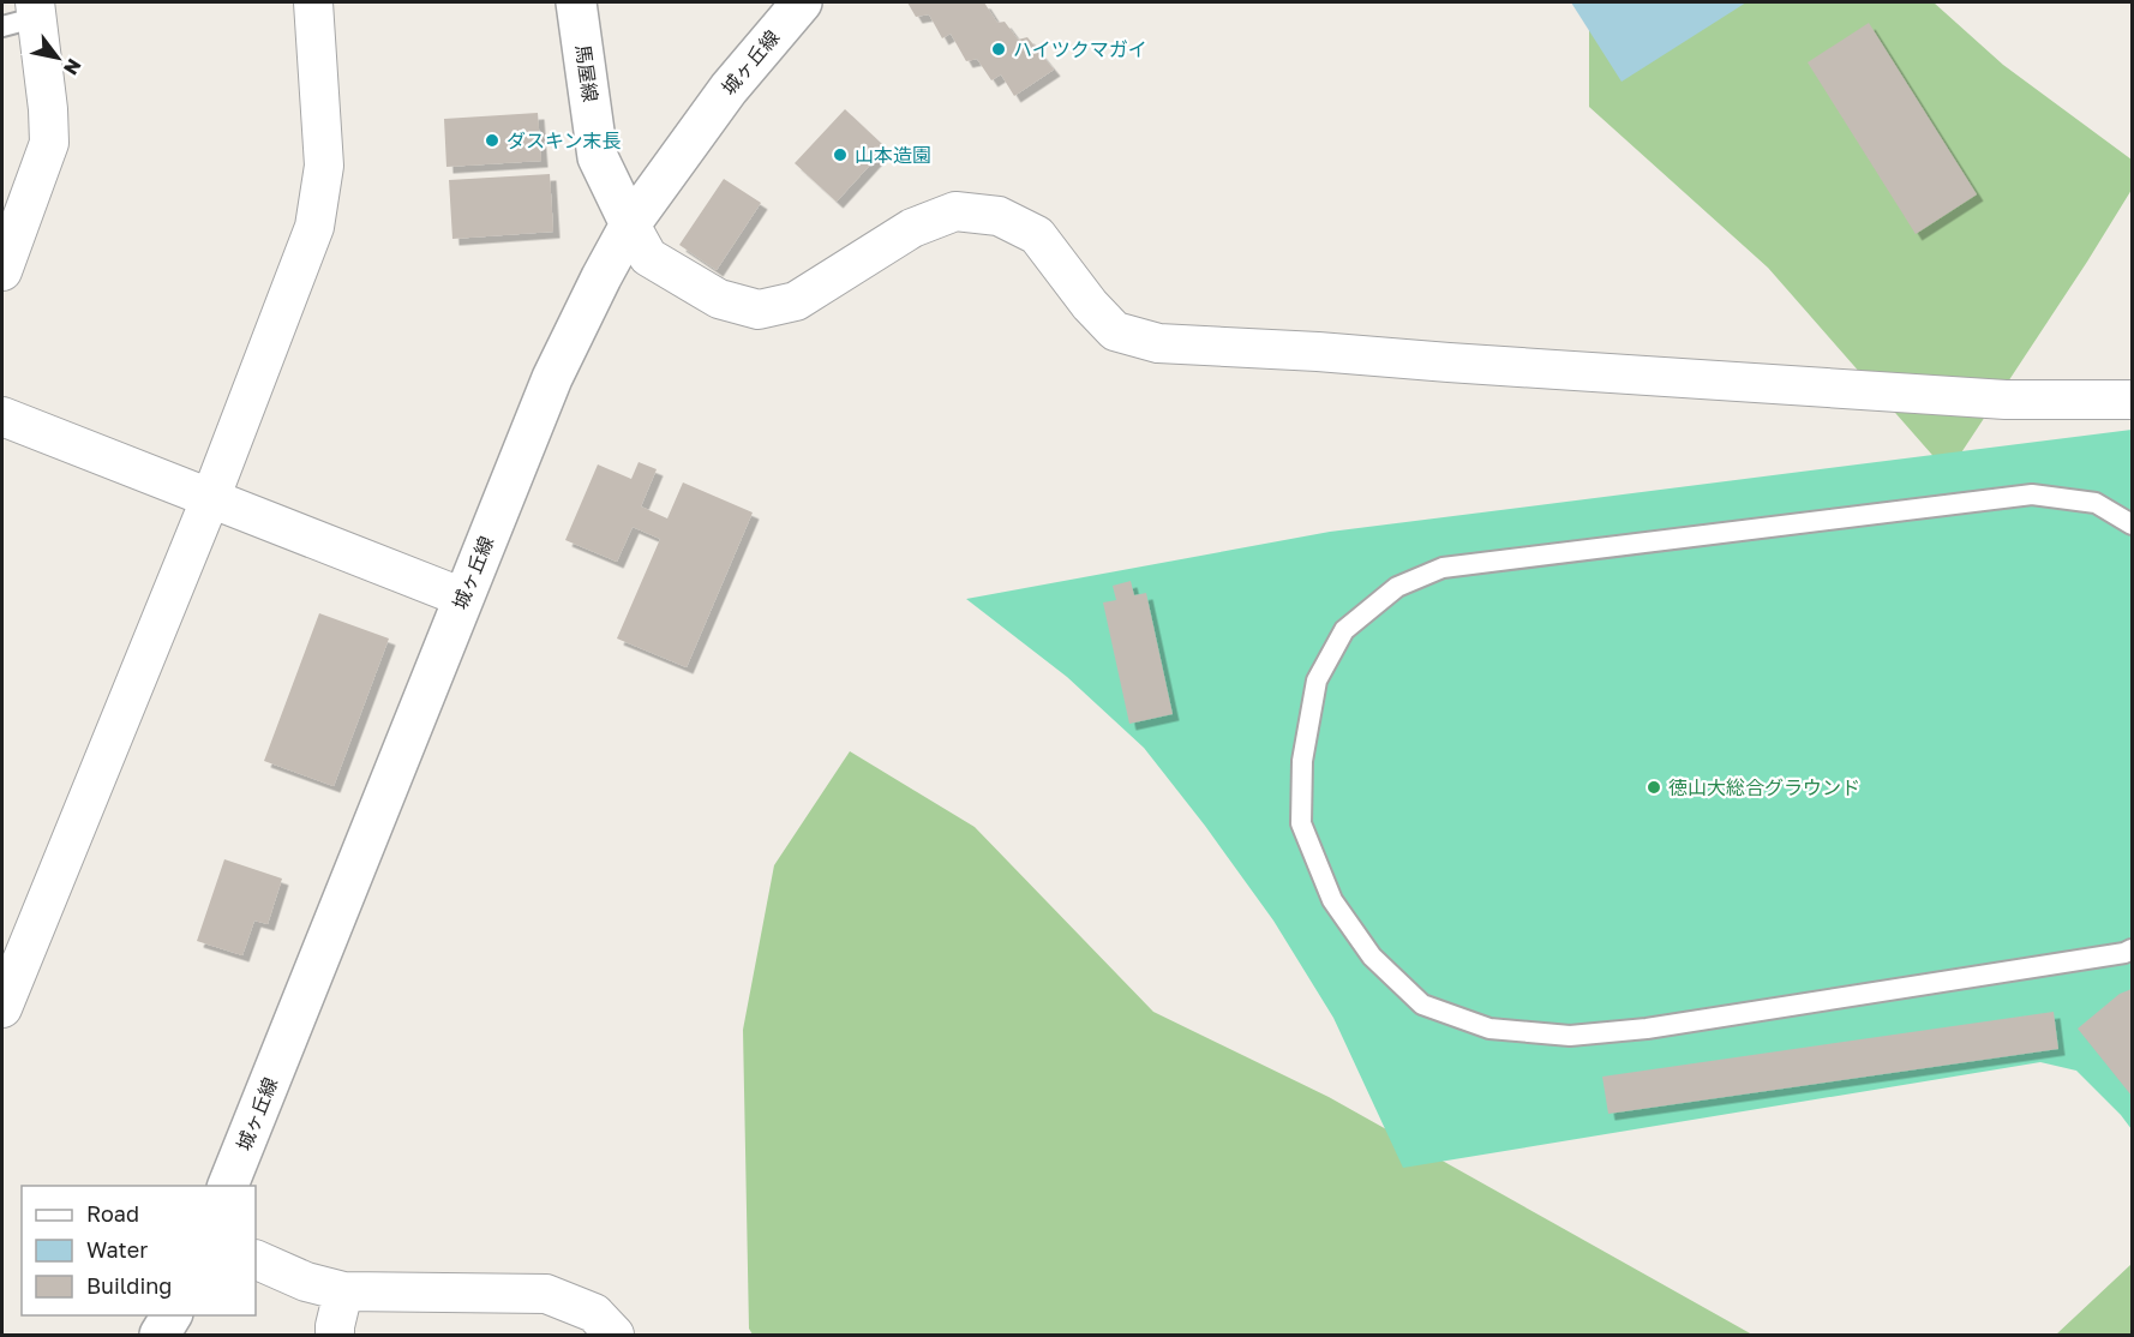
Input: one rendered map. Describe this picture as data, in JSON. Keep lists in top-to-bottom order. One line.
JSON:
{"streets":{"street":["城ヶ丘線","馬屋線"]},"crossings":[["城ヶ丘線","馬屋線"]],"places":["ハイツクマガイ","ダスキン末長","山本造園","徳山大総合グラウンド"],"legend":["Road","Water","Building"],"north":"bottom right"}
